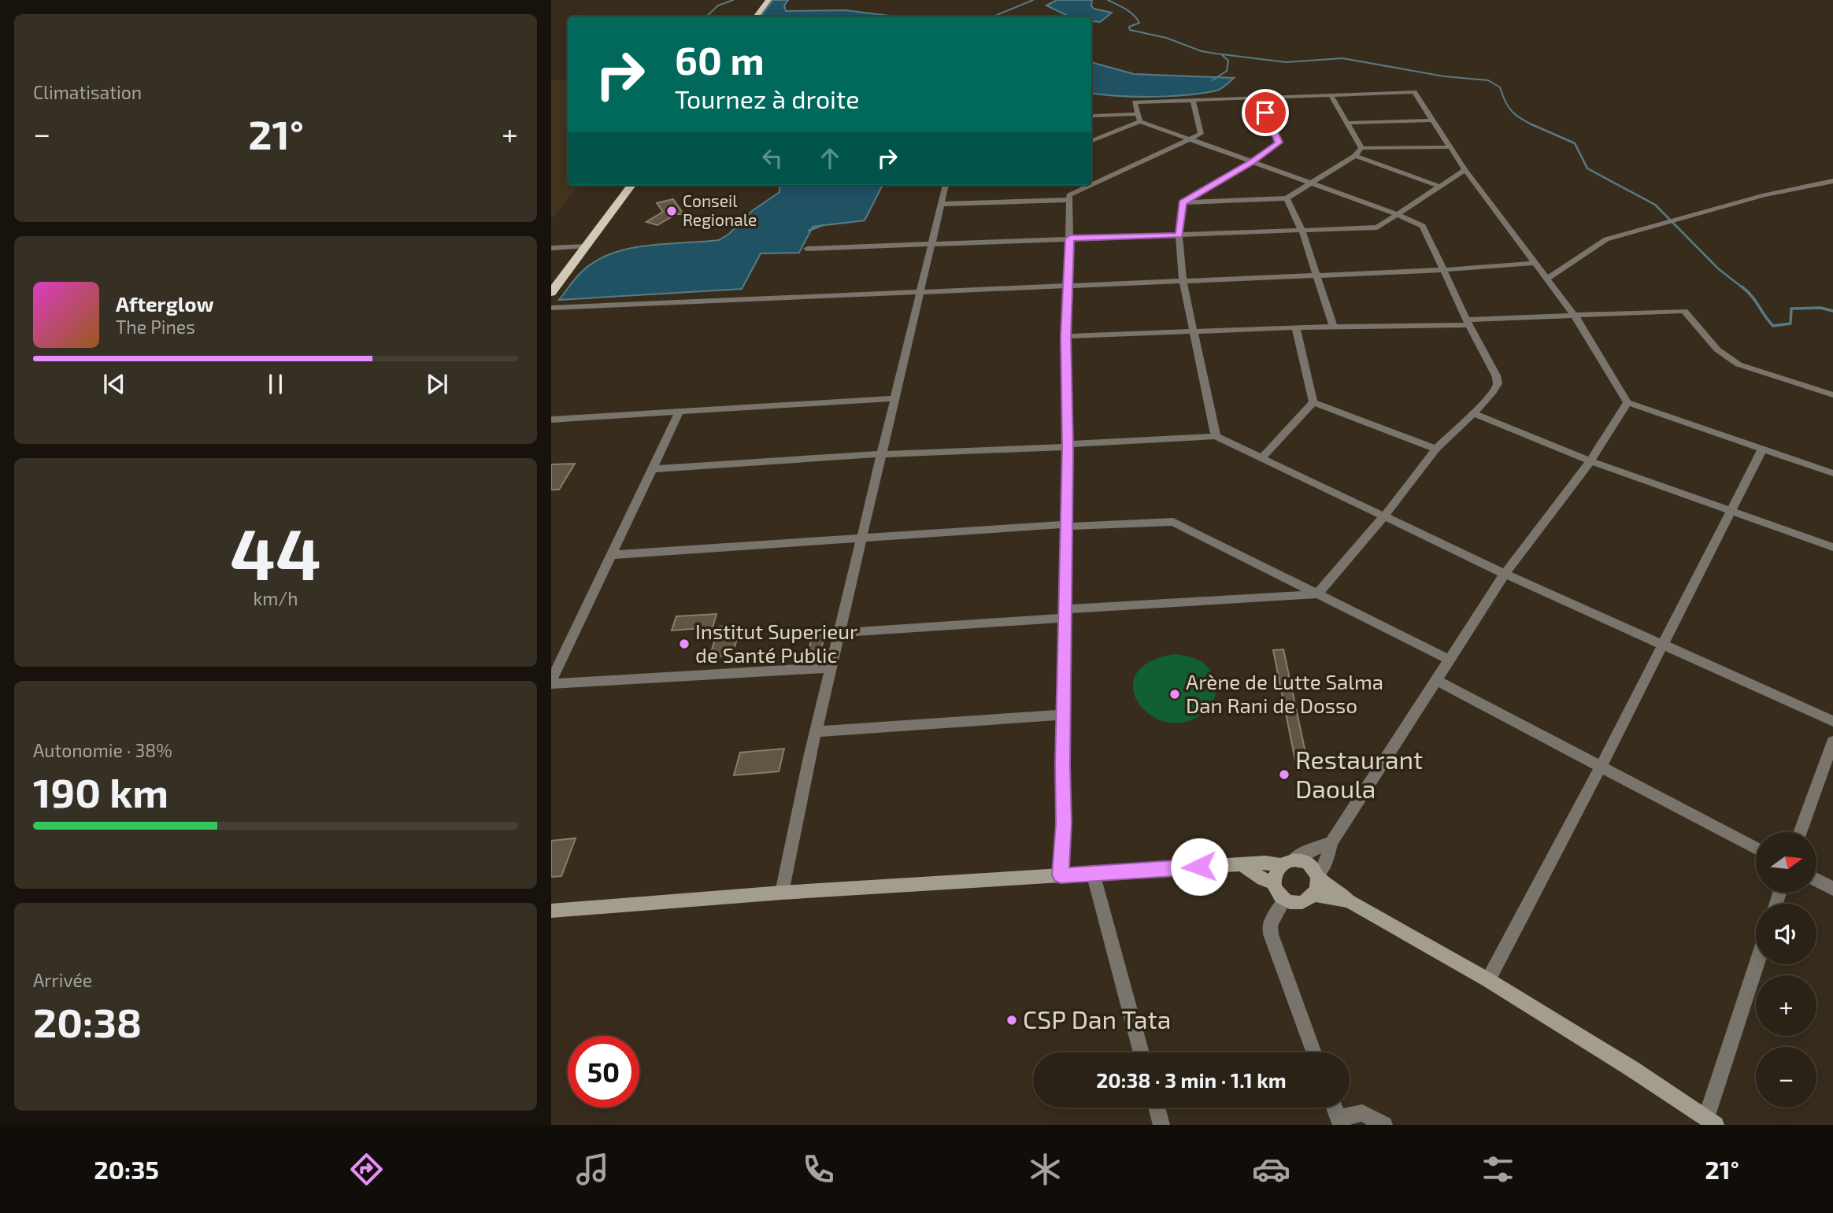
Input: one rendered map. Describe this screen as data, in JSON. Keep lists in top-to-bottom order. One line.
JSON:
{"places":["Conseil Regionale","Institut Superieur de Santé Public","Arène de Lutte Salma Dan Rani de Dosso","Restaurant Daoula","CSP Dan Tata"],"north":"right","page":{"tile":["Climatisation",["44","km/h"],["Autonomie · 38%","190 km"],["Arrivée","20:38"]],"turn":["60 m","Tournez à droite"],"heat":["−","21°","+"],"song":["Afterglow","The Pines"],"map_buttons":["+","−"],"limit":"50","trip":"20:38 · 3 min · 1.1 km","tabs":["20:35","21°"]}}
